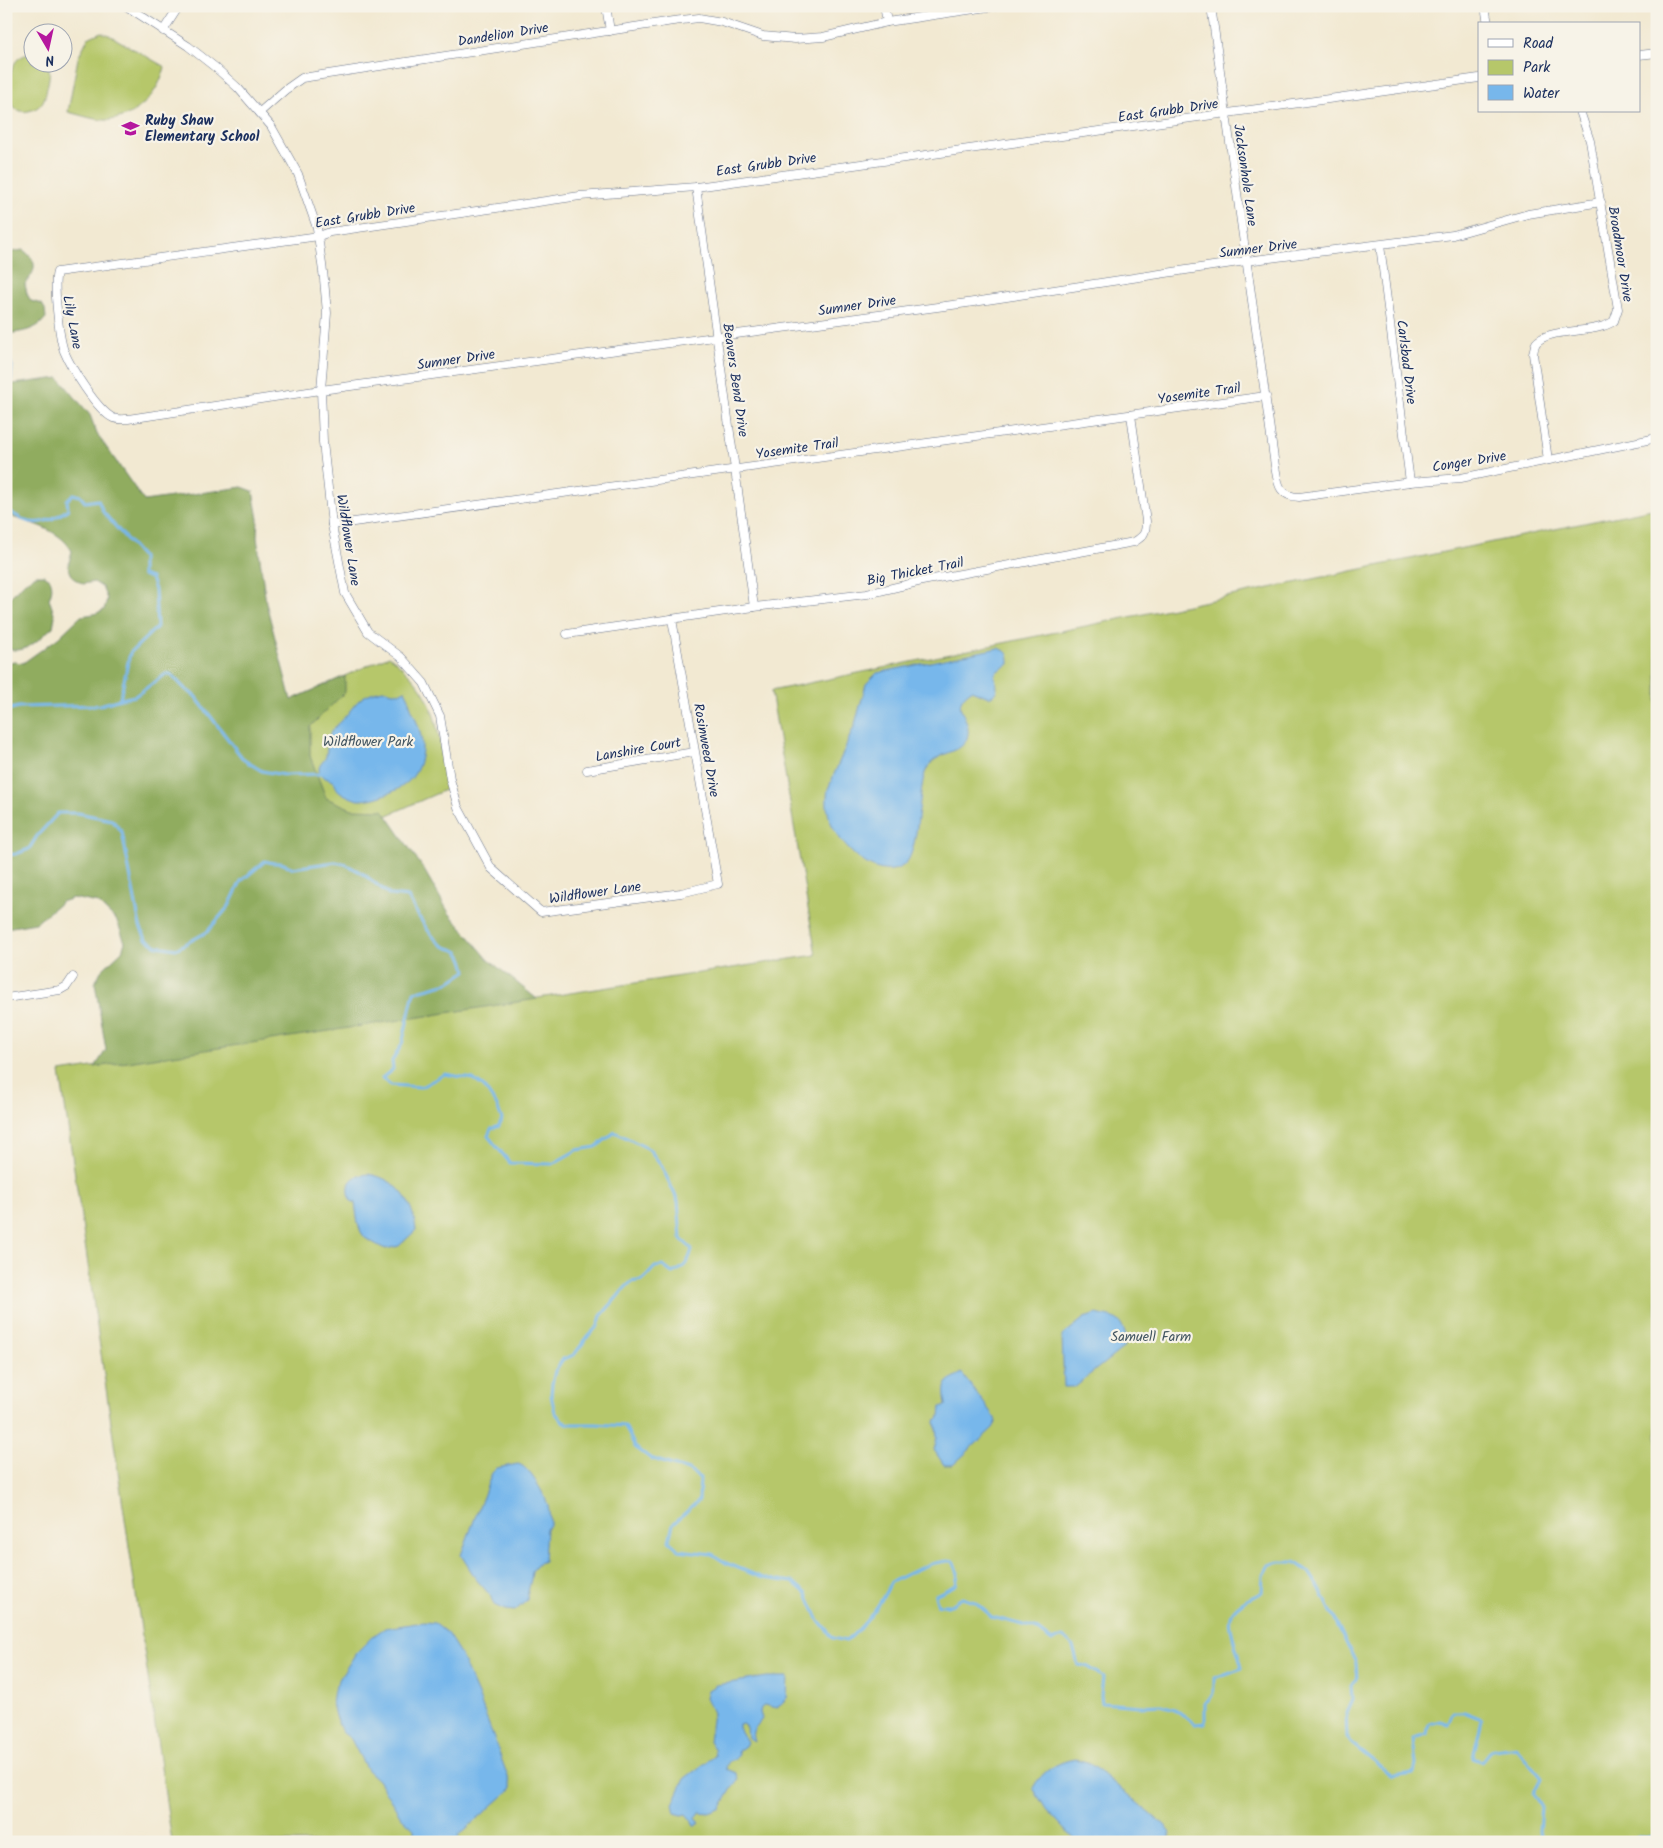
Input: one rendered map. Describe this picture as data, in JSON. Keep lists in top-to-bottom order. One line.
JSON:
{"streets":{"street":["Dandelion Drive","East Grubb Drive","Jacksonhole Lane","Sumner Drive","Broadmoor Drive","Lily Lane","Carlsbad Drive","Beavers Bend Drive","Yosemite Trail","Conger Drive","Wildflower Lane","Big Thicket Trail","Lanshire Court","Rosinweed Drive"]},"crossings":[["Dandelion Drive","Wildflower Lane"],["East Grubb Drive","Jacksonhole Lane"],["East Grubb Drive","Lily Lane"],["East Grubb Drive","Beavers Bend Drive"],["East Grubb Drive","Wildflower Lane"],["Jacksonhole Lane","Sumner Drive"],["Jacksonhole Lane","Yosemite Trail"],["Jacksonhole Lane","Conger Drive"],["Sumner Drive","Broadmoor Drive"],["Sumner Drive","Lily Lane"],["Sumner Drive","Carlsbad Drive"],["Sumner Drive","Beavers Bend Drive"],["Sumner Drive","Wildflower Lane"],["Broadmoor Drive","Conger Drive"],["Carlsbad Drive","Conger Drive"],["Beavers Bend Drive","Yosemite Trail"],["Beavers Bend Drive","Big Thicket Trail"],["Yosemite Trail","Wildflower Lane"],["Yosemite Trail","Big Thicket Trail"],["Wildflower Lane","Rosinweed Drive"],["Big Thicket Trail","Rosinweed Drive"],["Lanshire Court","Rosinweed Drive"]],"parks":["Wildflower Park","Samuell Farm"],"places":{"school or university":["Ruby Shaw Elementary School"]},"legend":["Road","Park","Water"],"north":"bottom"}
